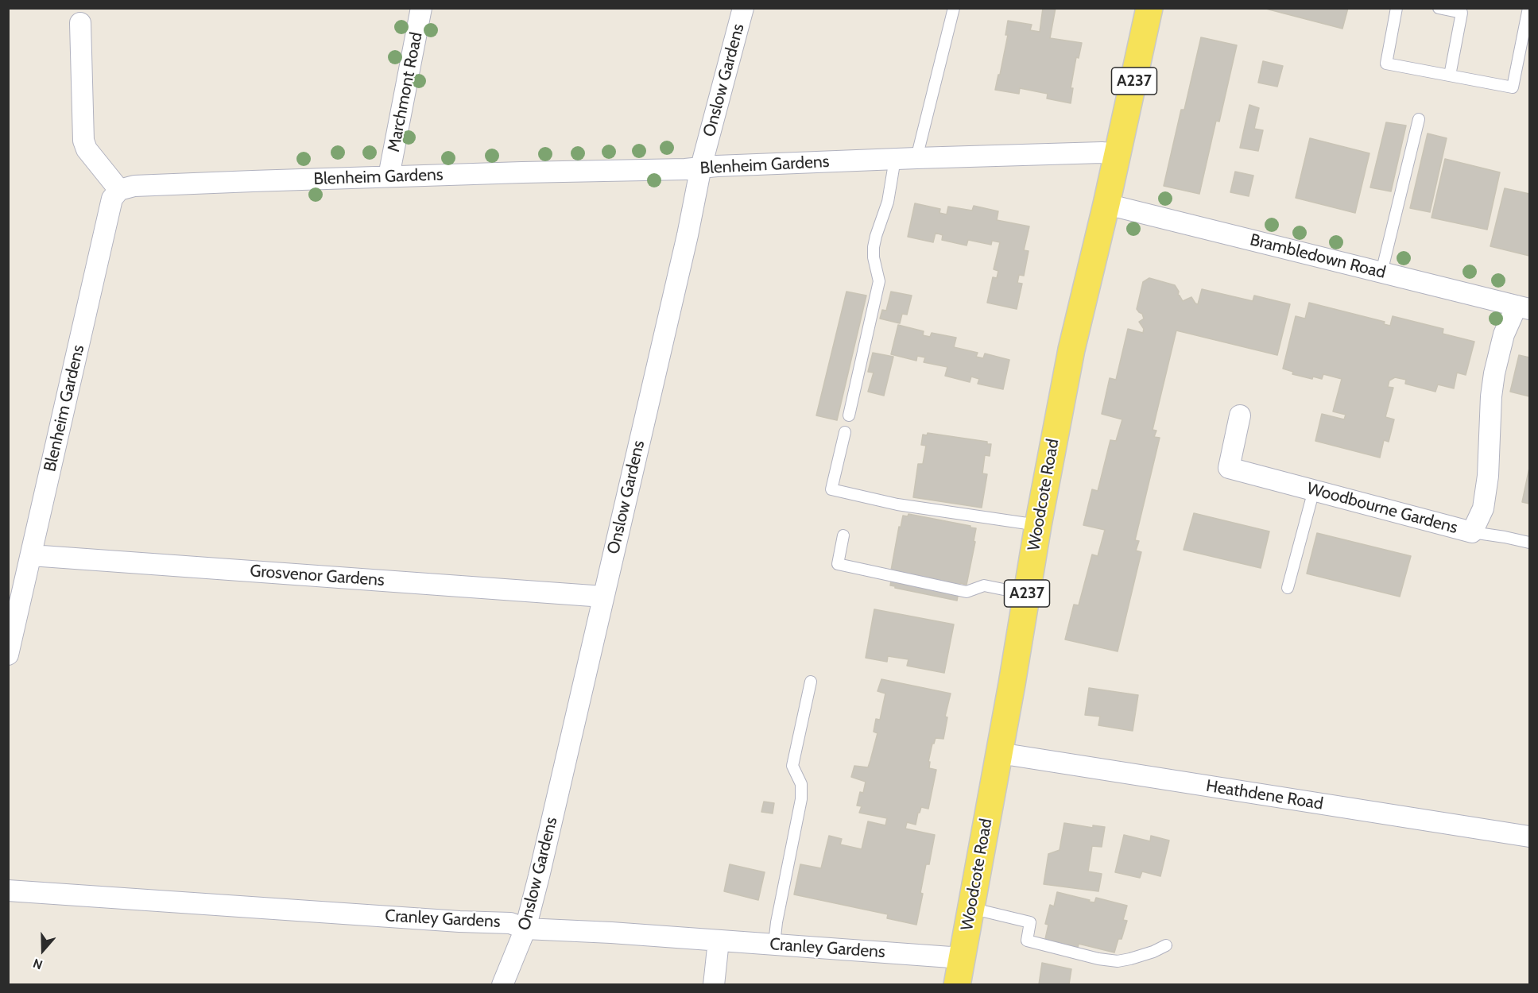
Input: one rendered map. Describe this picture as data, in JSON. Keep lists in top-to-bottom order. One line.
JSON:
{"streets":{"main road":["A237","Woodcote Road"],"street":["Onslow Gardens","Marchmont Road","Blenheim Gardens","Brambledown Road","Woodbourne Gardens","Grosvenor Gardens","Heathdene Road","Cranley Gardens"]},"crossings":[["Onslow Gardens","Blenheim Gardens"],["Onslow Gardens","Grosvenor Gardens"],["Onslow Gardens","Cranley Gardens"],["Marchmont Road","Blenheim Gardens"],["Blenheim Gardens","Woodcote Road"],["Blenheim Gardens","Grosvenor Gardens"],["Brambledown Road","Woodcote Road"],["Brambledown Road","Woodbourne Gardens"],["Woodcote Road","Heathdene Road"],["Woodcote Road","Cranley Gardens"]],"north":"bottom"}
